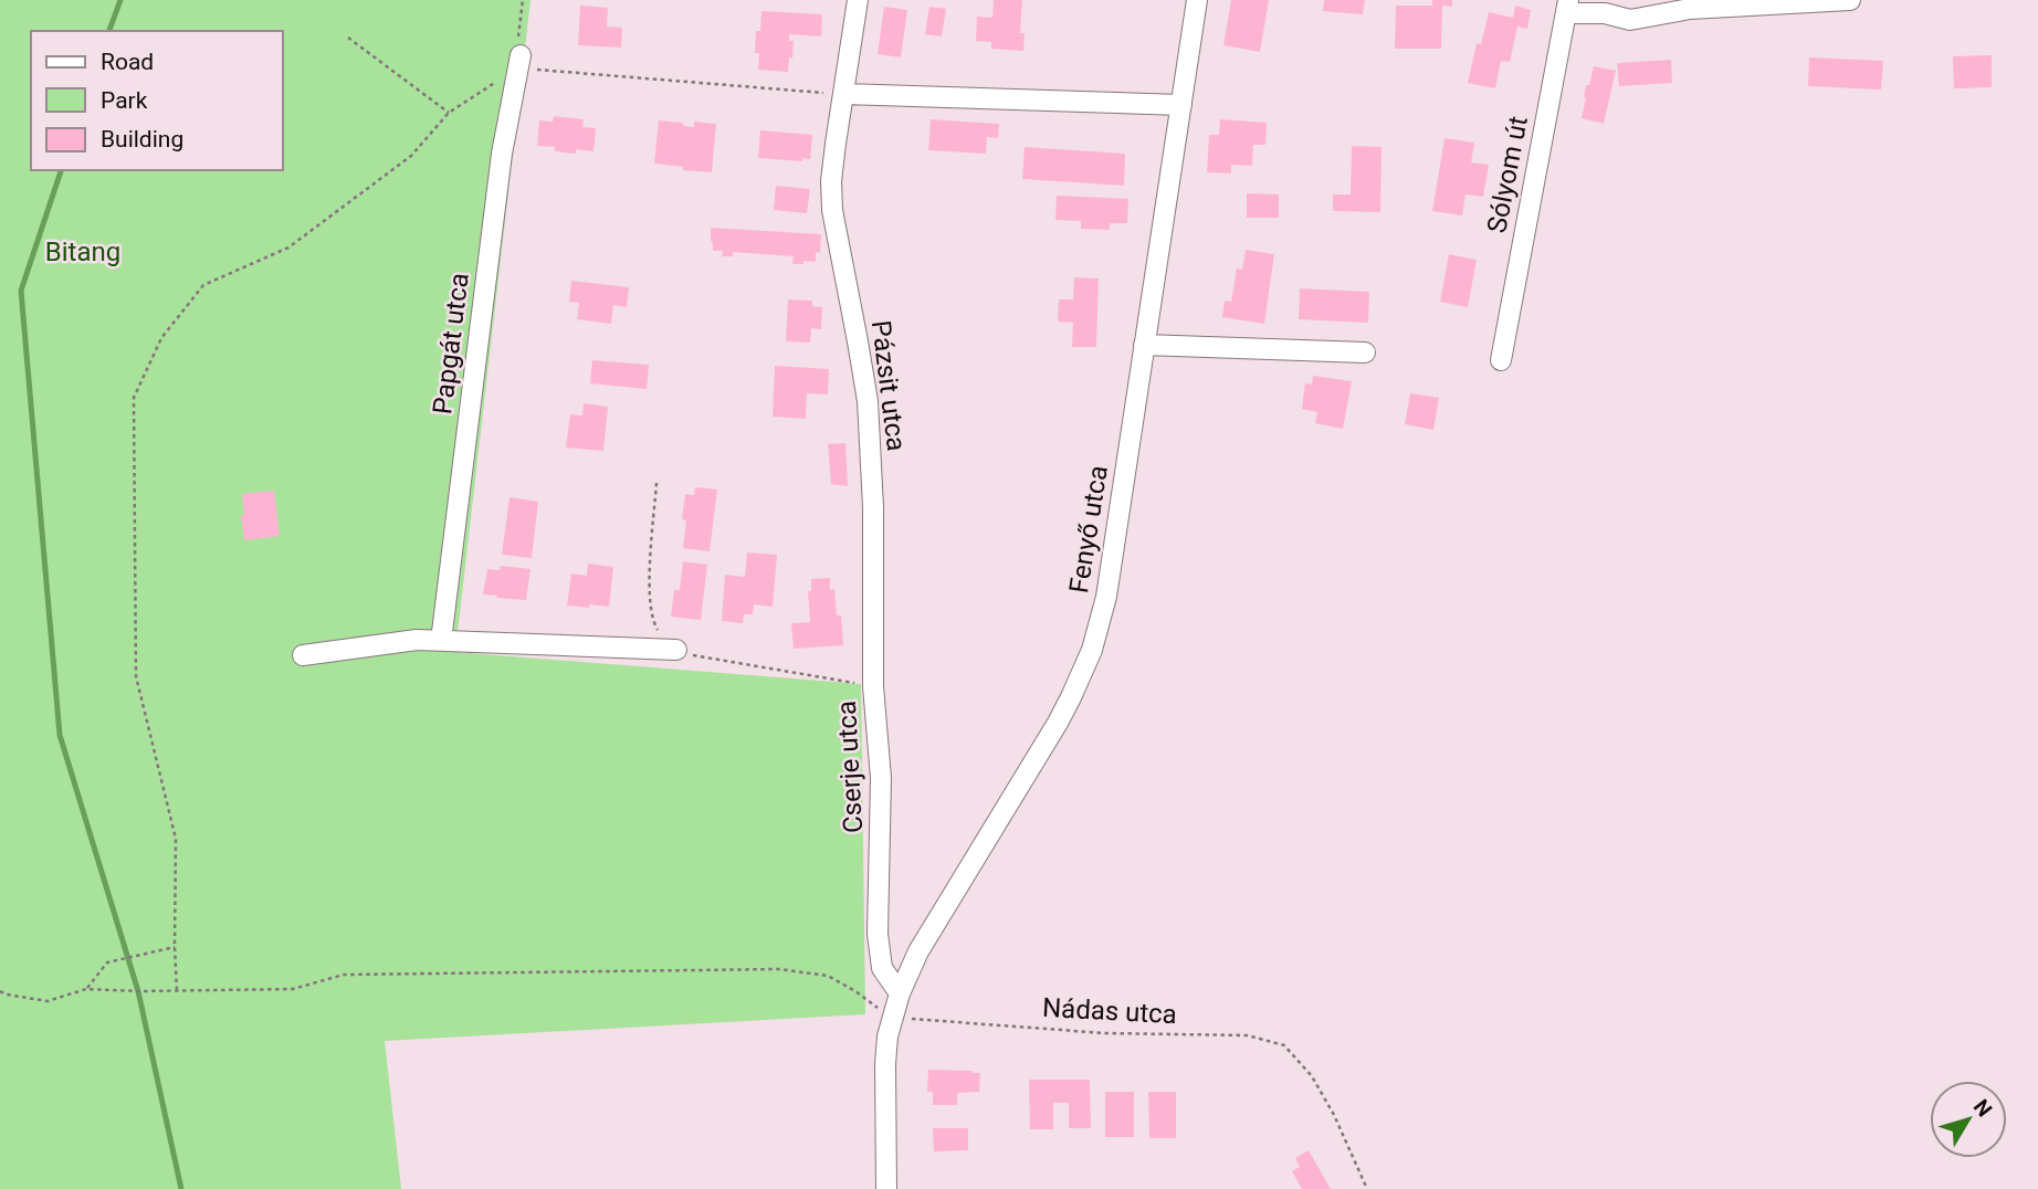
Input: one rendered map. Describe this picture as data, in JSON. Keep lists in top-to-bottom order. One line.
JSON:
{"streets":{"street":["Sólyom út","Papgát utca","Pázsit utca","Fenyő utca","Cserje utca"],"path":["Nádas utca"]},"crossings":[["Pázsit utca","Cserje utca"],["Fenyő utca","Cserje utca"],["Fenyő utca","Nádas utca"]],"parks":["Bitang"],"legend":["Road","Park","Building"],"north":"top right"}
